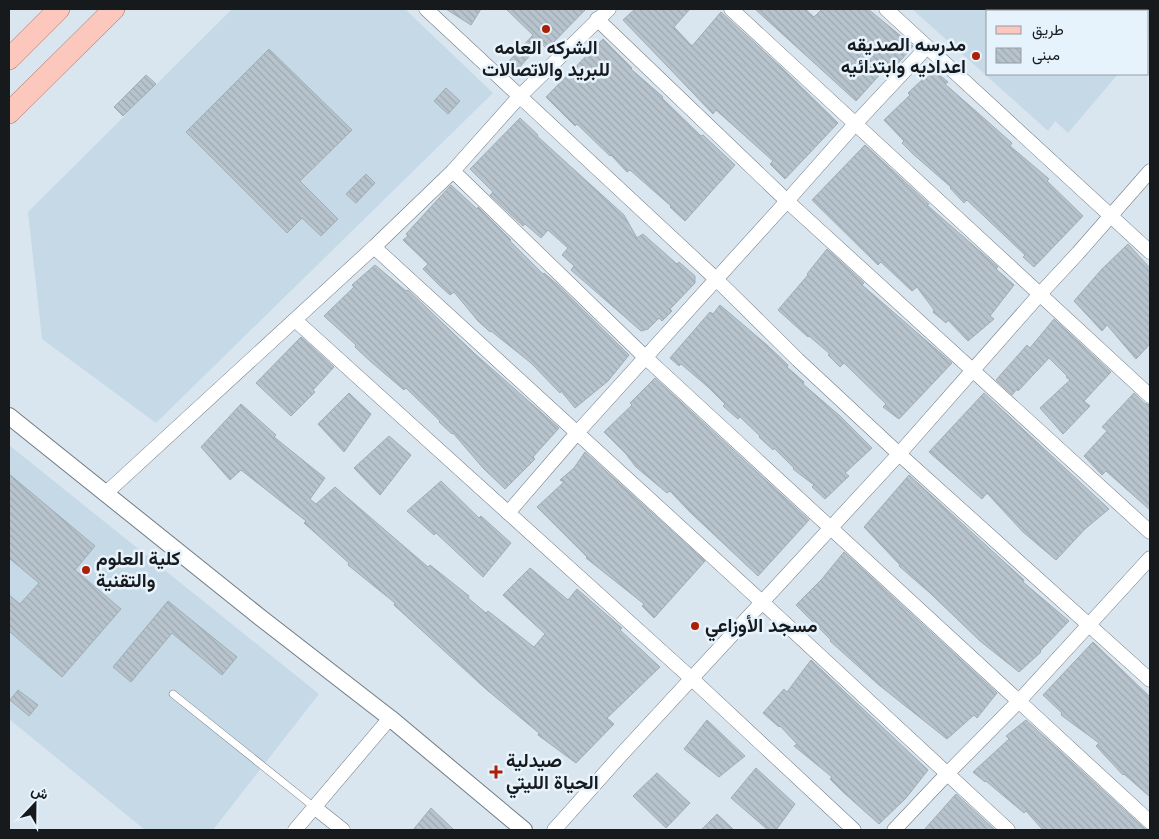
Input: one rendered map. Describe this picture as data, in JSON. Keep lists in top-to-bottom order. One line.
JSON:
{"places":{"other":["الشركه العامه للبريد والاتصالات","مدرسه الصديقه اعداديه وابتدائيه","كلية العلوم والتقنية","مسجد الأوزاعي"],"health":["صيدلية الحياة الليتي"]},"legend":["طريق","مبنى"],"north":"top"}
